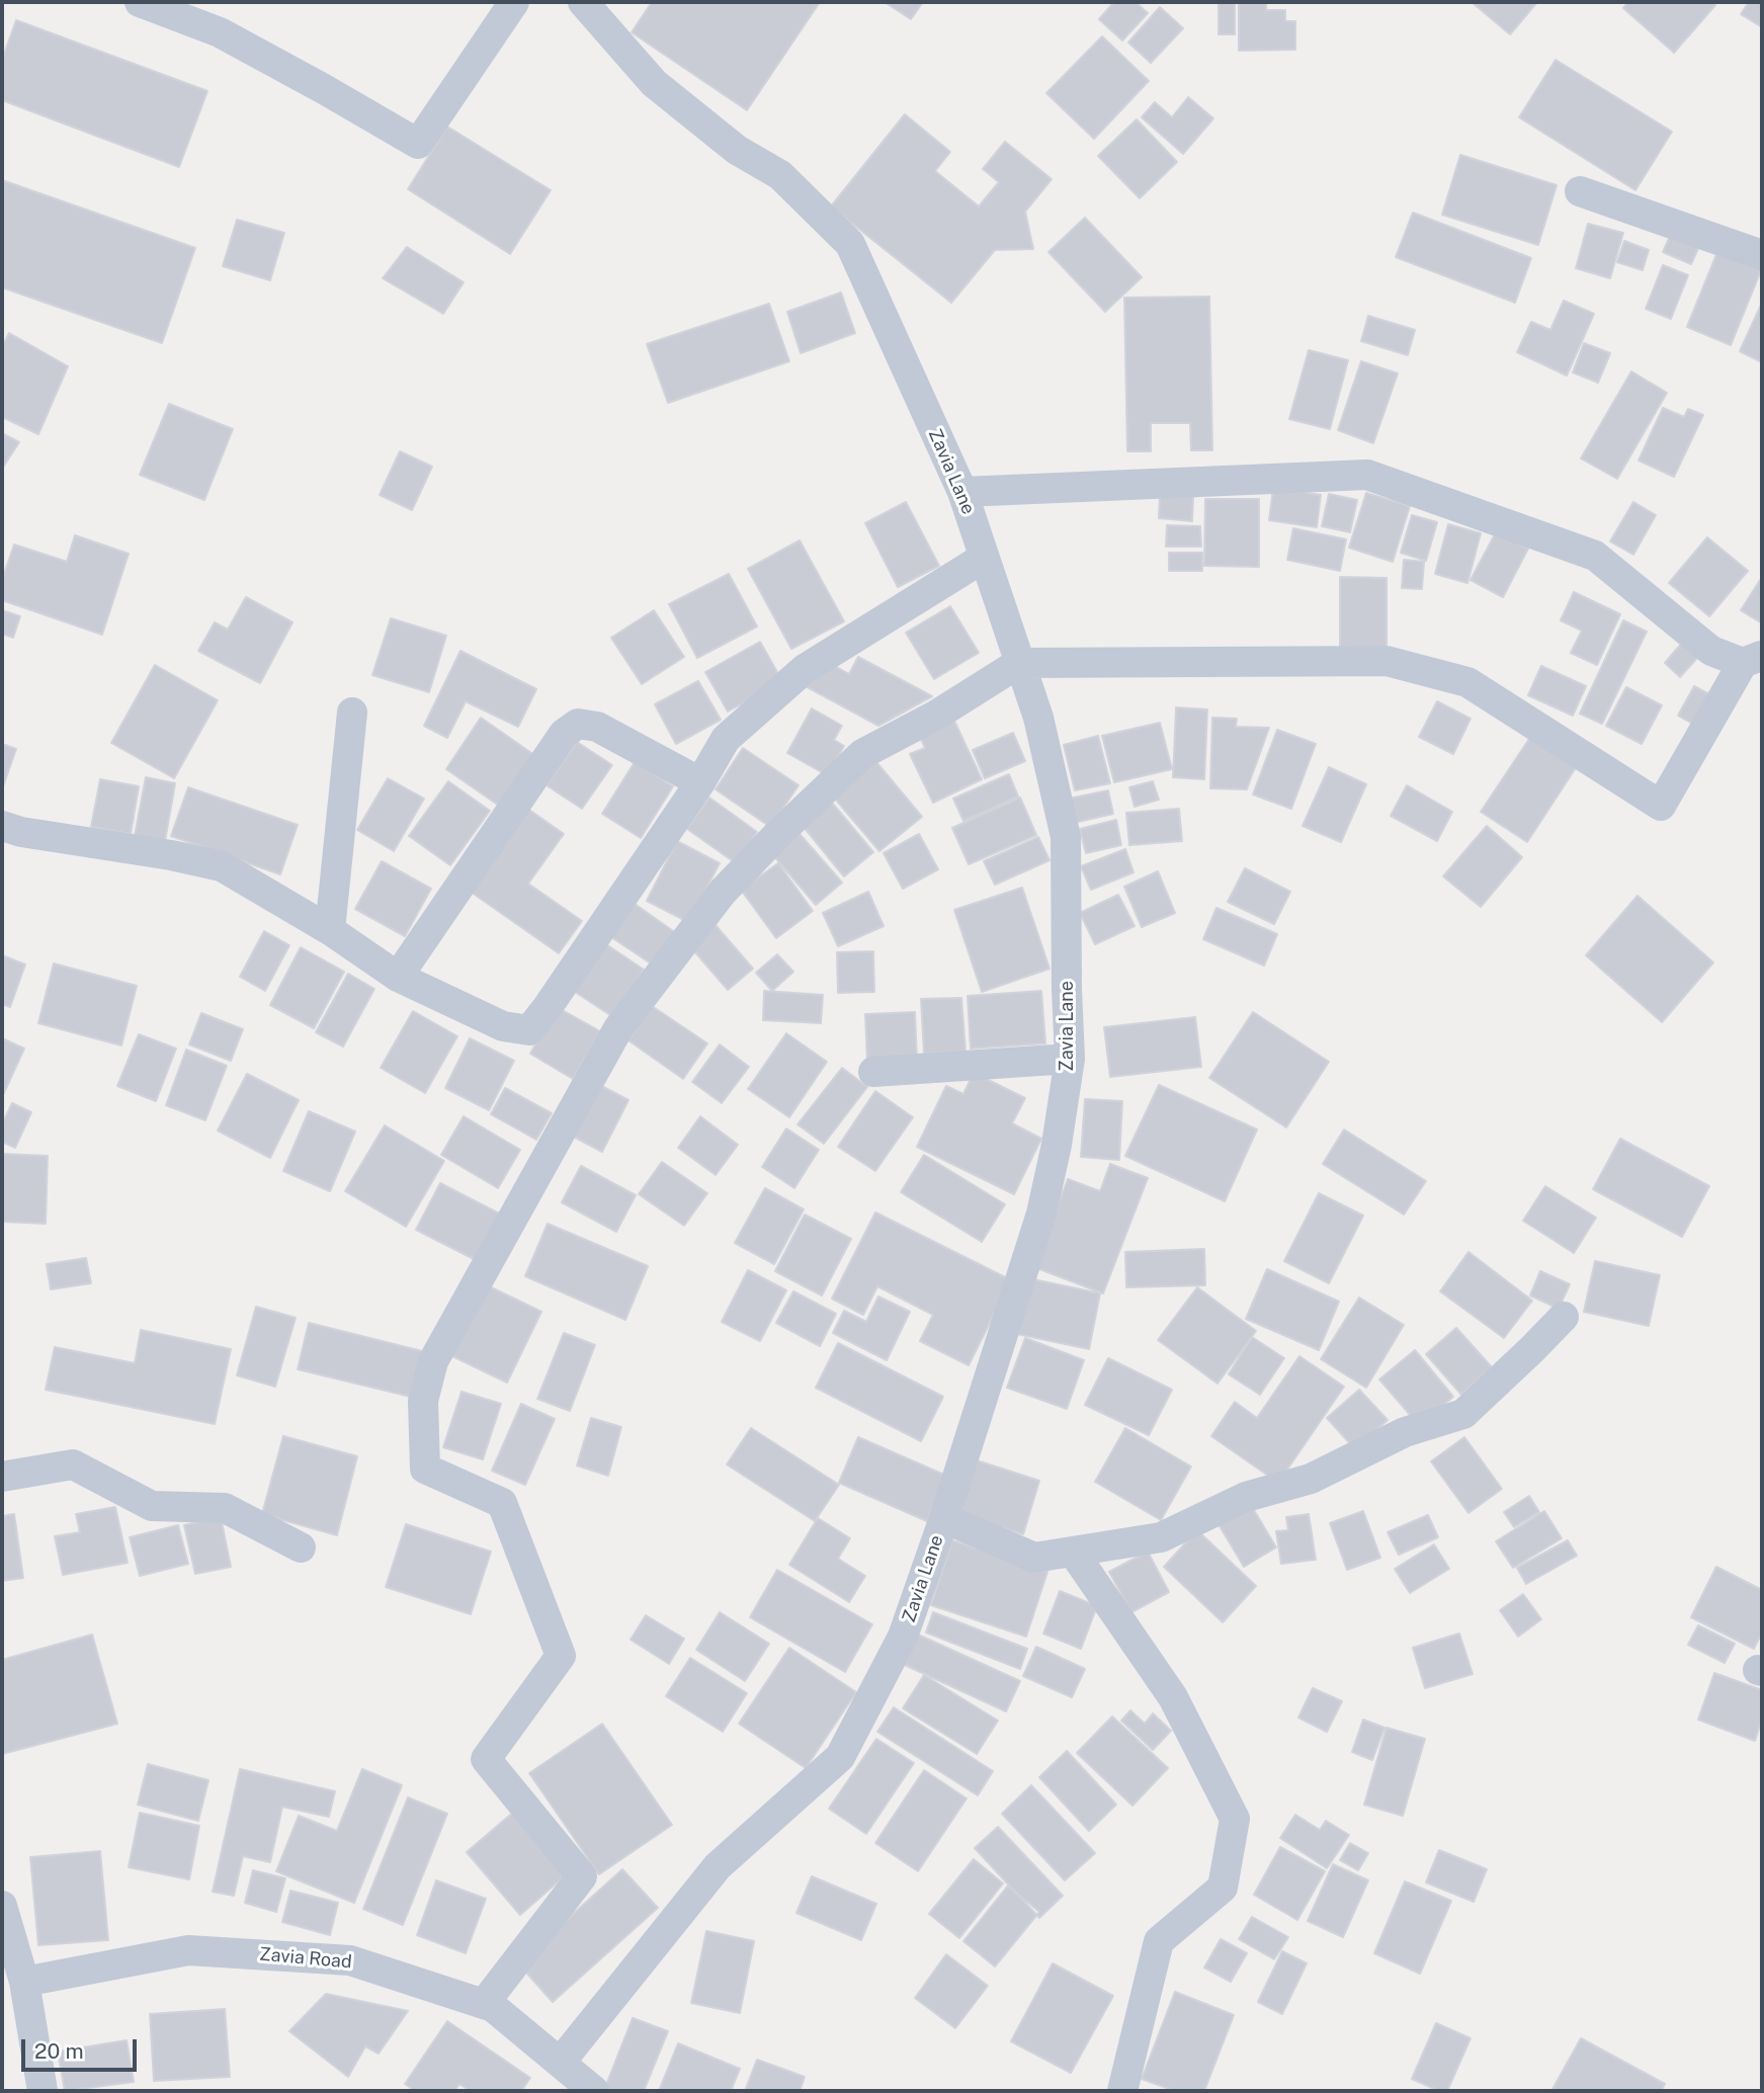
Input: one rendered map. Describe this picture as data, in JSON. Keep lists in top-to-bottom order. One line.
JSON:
{"streets":{"street":["Zavia Lane","Zavia Road"]},"crossings":[["Zavia Lane","Zavia Road"]],"scale_bar":"20 m"}
